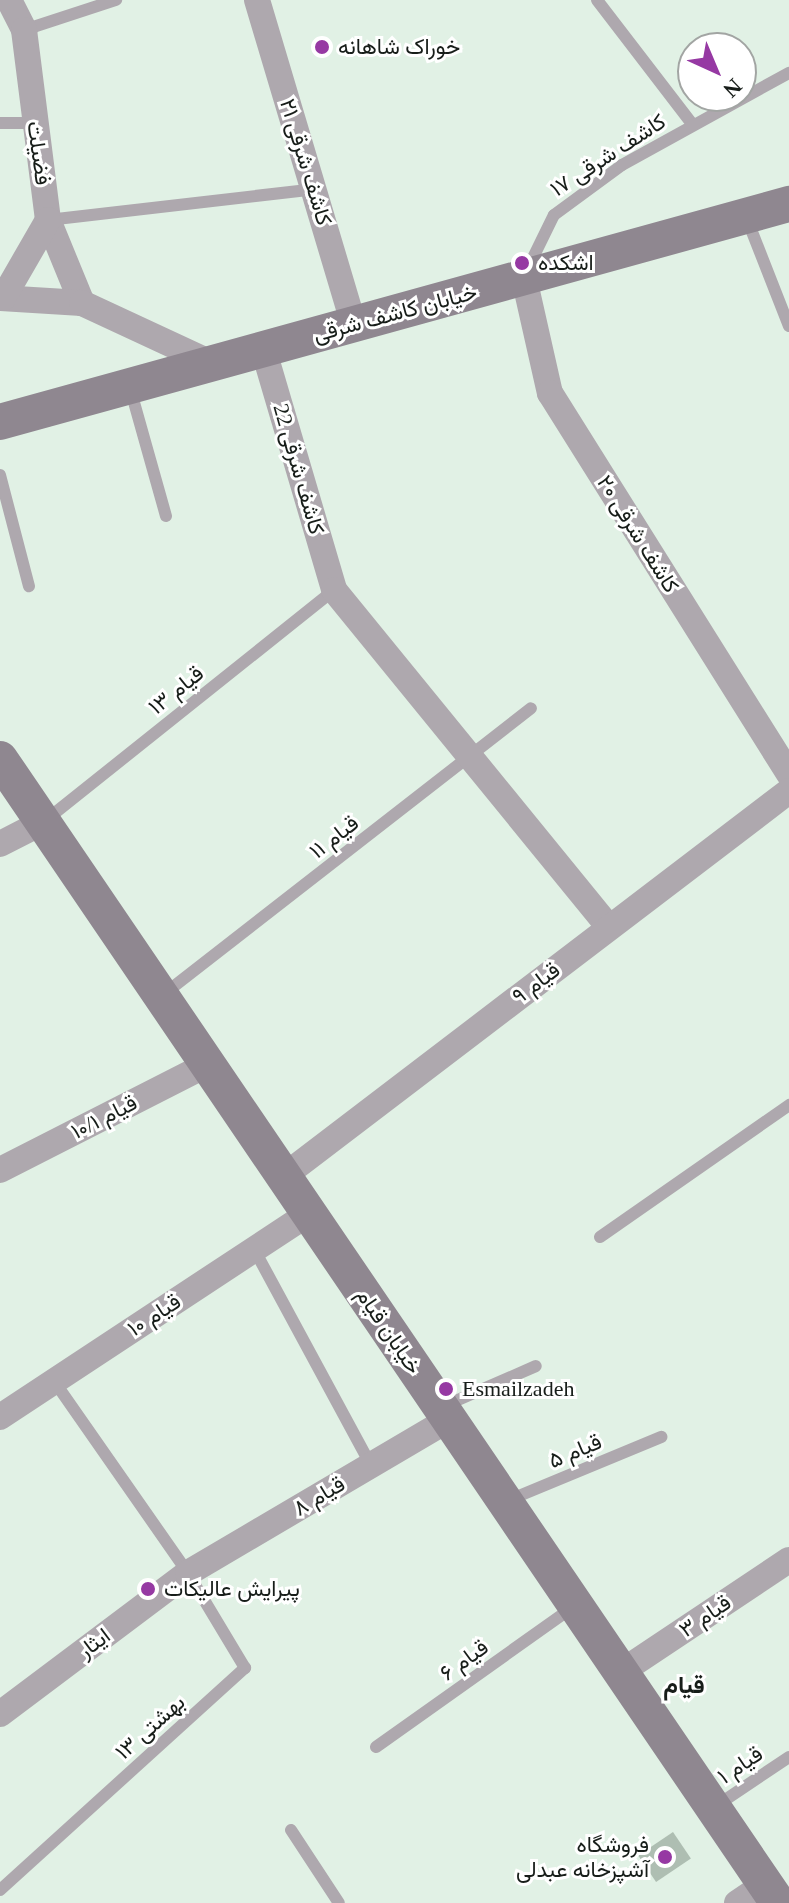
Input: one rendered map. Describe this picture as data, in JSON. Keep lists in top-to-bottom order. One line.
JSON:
{"streets":{"main road":["خیابان کاشف شرقی","خیابان قیام"],"street":["فضیلت","کاشف شرقی ۲۱","کاشف شرقی 22","کاشف شرقی ۲۰","قیام ۹","قیام ۱۰/۱","قیام ۱۰","قیام ۸","قیام ۳","ایثار"],"lane":["کاشف شرقی ۱۷","قیام ۱۳","قیام ۱۱","قیام ۵","قیام ۶","بهشتی ۱۳","قیام ۱"]},"crossings":[["کاشف شرقی ۱۷","خیابان کاشف شرقی"],["کاشف شرقی ۱۷","کاشف شرقی ۲۰"],["کاشف شرقی ۲۱","خیابان کاشف شرقی"],["خیابان کاشف شرقی","کاشف شرقی 22"],["خیابان کاشف شرقی","کاشف شرقی ۲۰"],["کاشف شرقی 22","قیام ۱۳"],["کاشف شرقی ۲۰","قیام ۹"],["قیام ۱۳","خیابان قیام"],["قیام ۱۱","خیابان قیام"],["قیام ۹","خیابان قیام"],["قیام ۱۰/۱","خیابان قیام"],["قیام ۱۰","خیابان قیام"],["خیابان قیام","قیام ۵"],["خیابان قیام","قیام ۸"],["خیابان قیام","قیام ۳"],["خیابان قیام","قیام ۶"],["خیابان قیام","قیام ۱"],["قیام ۸","ایثار"],["قیام ۸","بهشتی ۱۳"],["ایثار","بهشتی ۱۳"]],"districts":["قیام"],"places":["خوراک شاهانه","اشکده","Esmailzadeh","پیرایش عالیکات","فروشگاه آشپزخانه عبدلی"],"north":"bottom right"}
